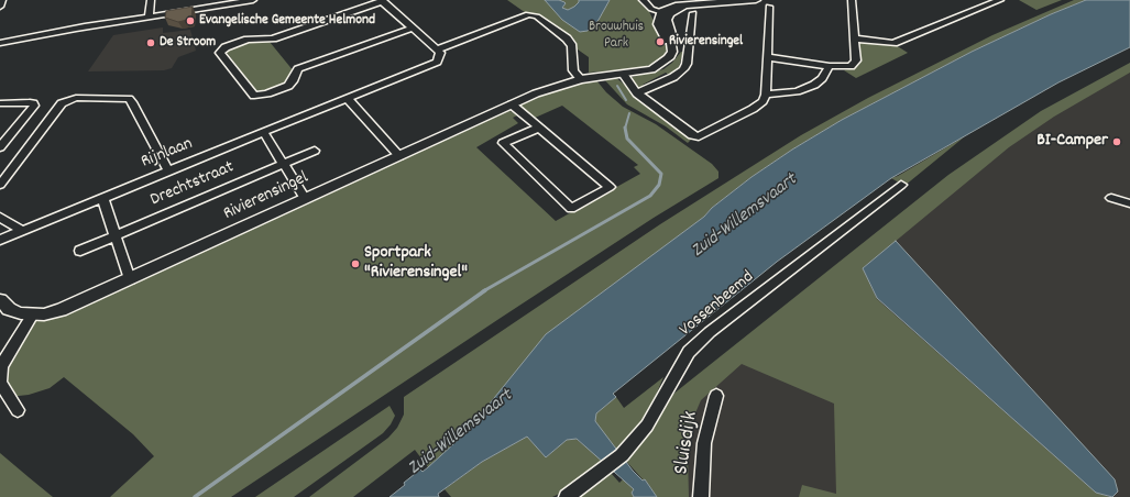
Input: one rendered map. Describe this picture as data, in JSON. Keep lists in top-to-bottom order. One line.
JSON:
{"streets":{"street":["Rijnlaan","Drechtstraat","Rivierensingel","Vossenbeemd","Sluisdijk"]},"water":["Zuid-Willemsvaart"],"parks":["Brouwhuis Park"],"places":["Evangelische Gemeente Helmond","Rivierensingel","De Stroom","BI-Camper","Sportpark \"Rivierensingel\""]}
